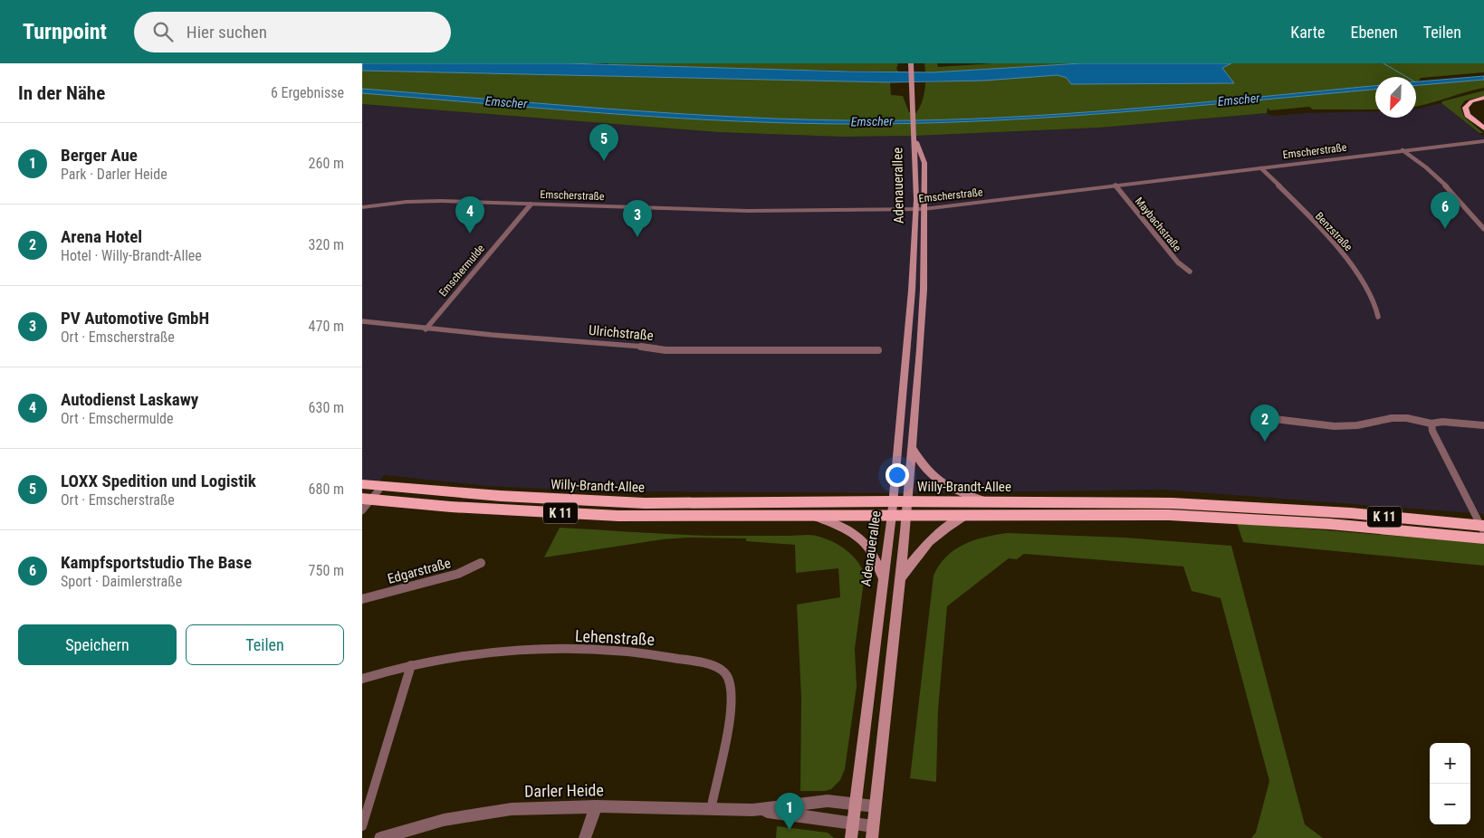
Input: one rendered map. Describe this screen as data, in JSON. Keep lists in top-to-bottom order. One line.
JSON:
{"streets":{"main road":["Adenauerallee","Willy-Brandt-Allee","K 11"],"street":["Emscherstraße","Maybachstraße","Benzstraße","Emschermulde","Ulrichstraße","Edgarstraße","Lehenstraße","Darler Heide"]},"crossings":[["Emscherstraße","Adenauerallee"],["Emscherstraße","Maybachstraße"],["Emscherstraße","Benzstraße"],["Emscherstraße","Emschermulde"],["Adenauerallee","Willy-Brandt-Allee"],["Adenauerallee","Darler Heide"],["Emschermulde","Ulrichstraße"],["Lehenstraße","Darler Heide"]],"water":["Emscher"],"north":"bottom left","page":{"header":"Turnpoint","search":"Hier suchen","nav":["Karte","Ebenen","Teilen"],"heading":["In der Nähe","6 Ergebnisse"],"list":[{"mark":"1","name":"Berger Aue","note":"Park · Darler Heide","value":"260 m"},{"mark":"2","name":"Arena Hotel","note":"Hotel · Willy-Brandt-Allee","value":"320 m"},{"mark":"3","name":"PV Automotive GmbH","note":"Ort · Emscherstraße","value":"470 m"},{"mark":"4","name":"Autodienst Laskawy","note":"Ort · Emschermulde","value":"630 m"},{"mark":"5","name":"LOXX Spedition und Logistik","note":"Ort · Emscherstraße","value":"680 m"},{"mark":"6","name":"Kampfsportstudio The Base","note":"Sport · Daimlerstraße","value":"750 m"}],"pins":["5","6","4","3","2","1"],"buttons":["Speichern","Teilen"],"map_buttons":["+","−"]}}
